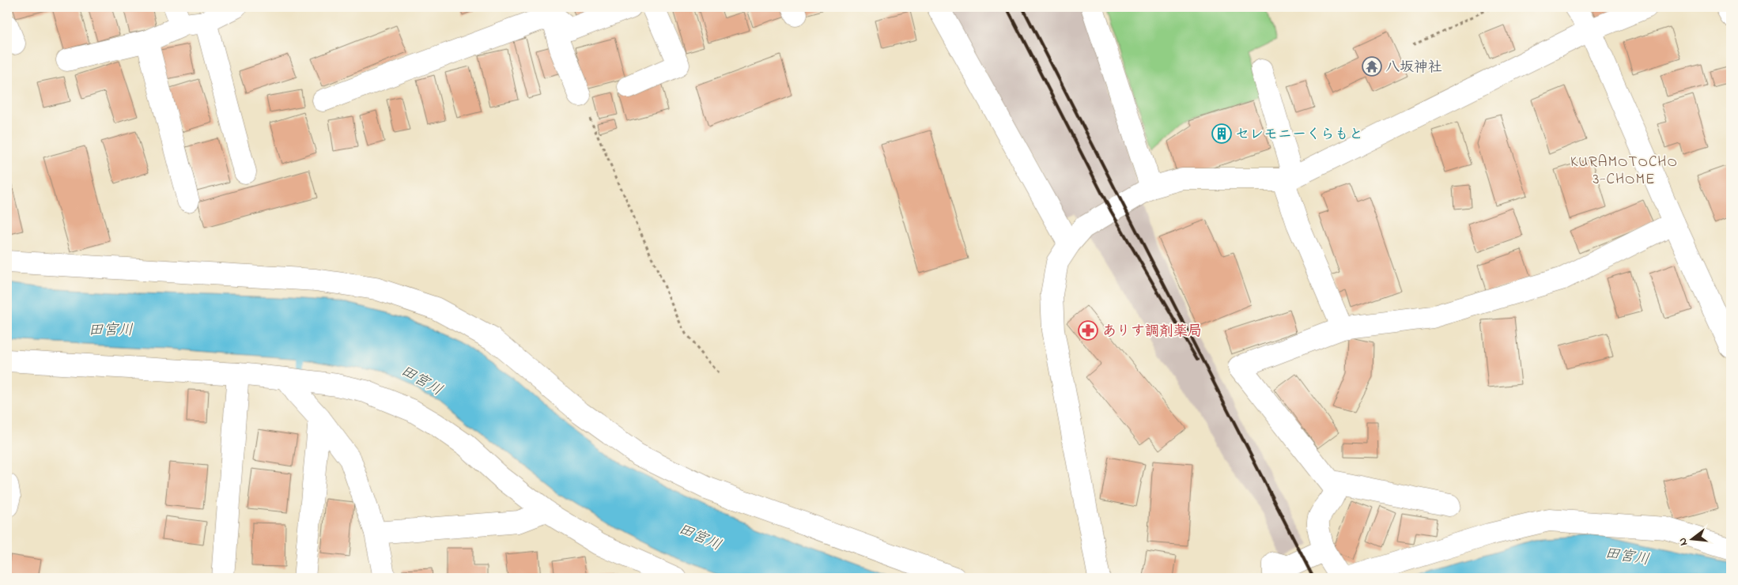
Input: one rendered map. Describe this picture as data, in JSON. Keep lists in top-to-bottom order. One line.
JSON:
{"districts":["KURAMOTOCHO 3-CHOME"],"water":["田宮川"],"places":{"temple":["八坂神社"],"building":["セレモニーくらもと"],"pharmacy":["ありす調剤薬局"]},"north":"left"}
